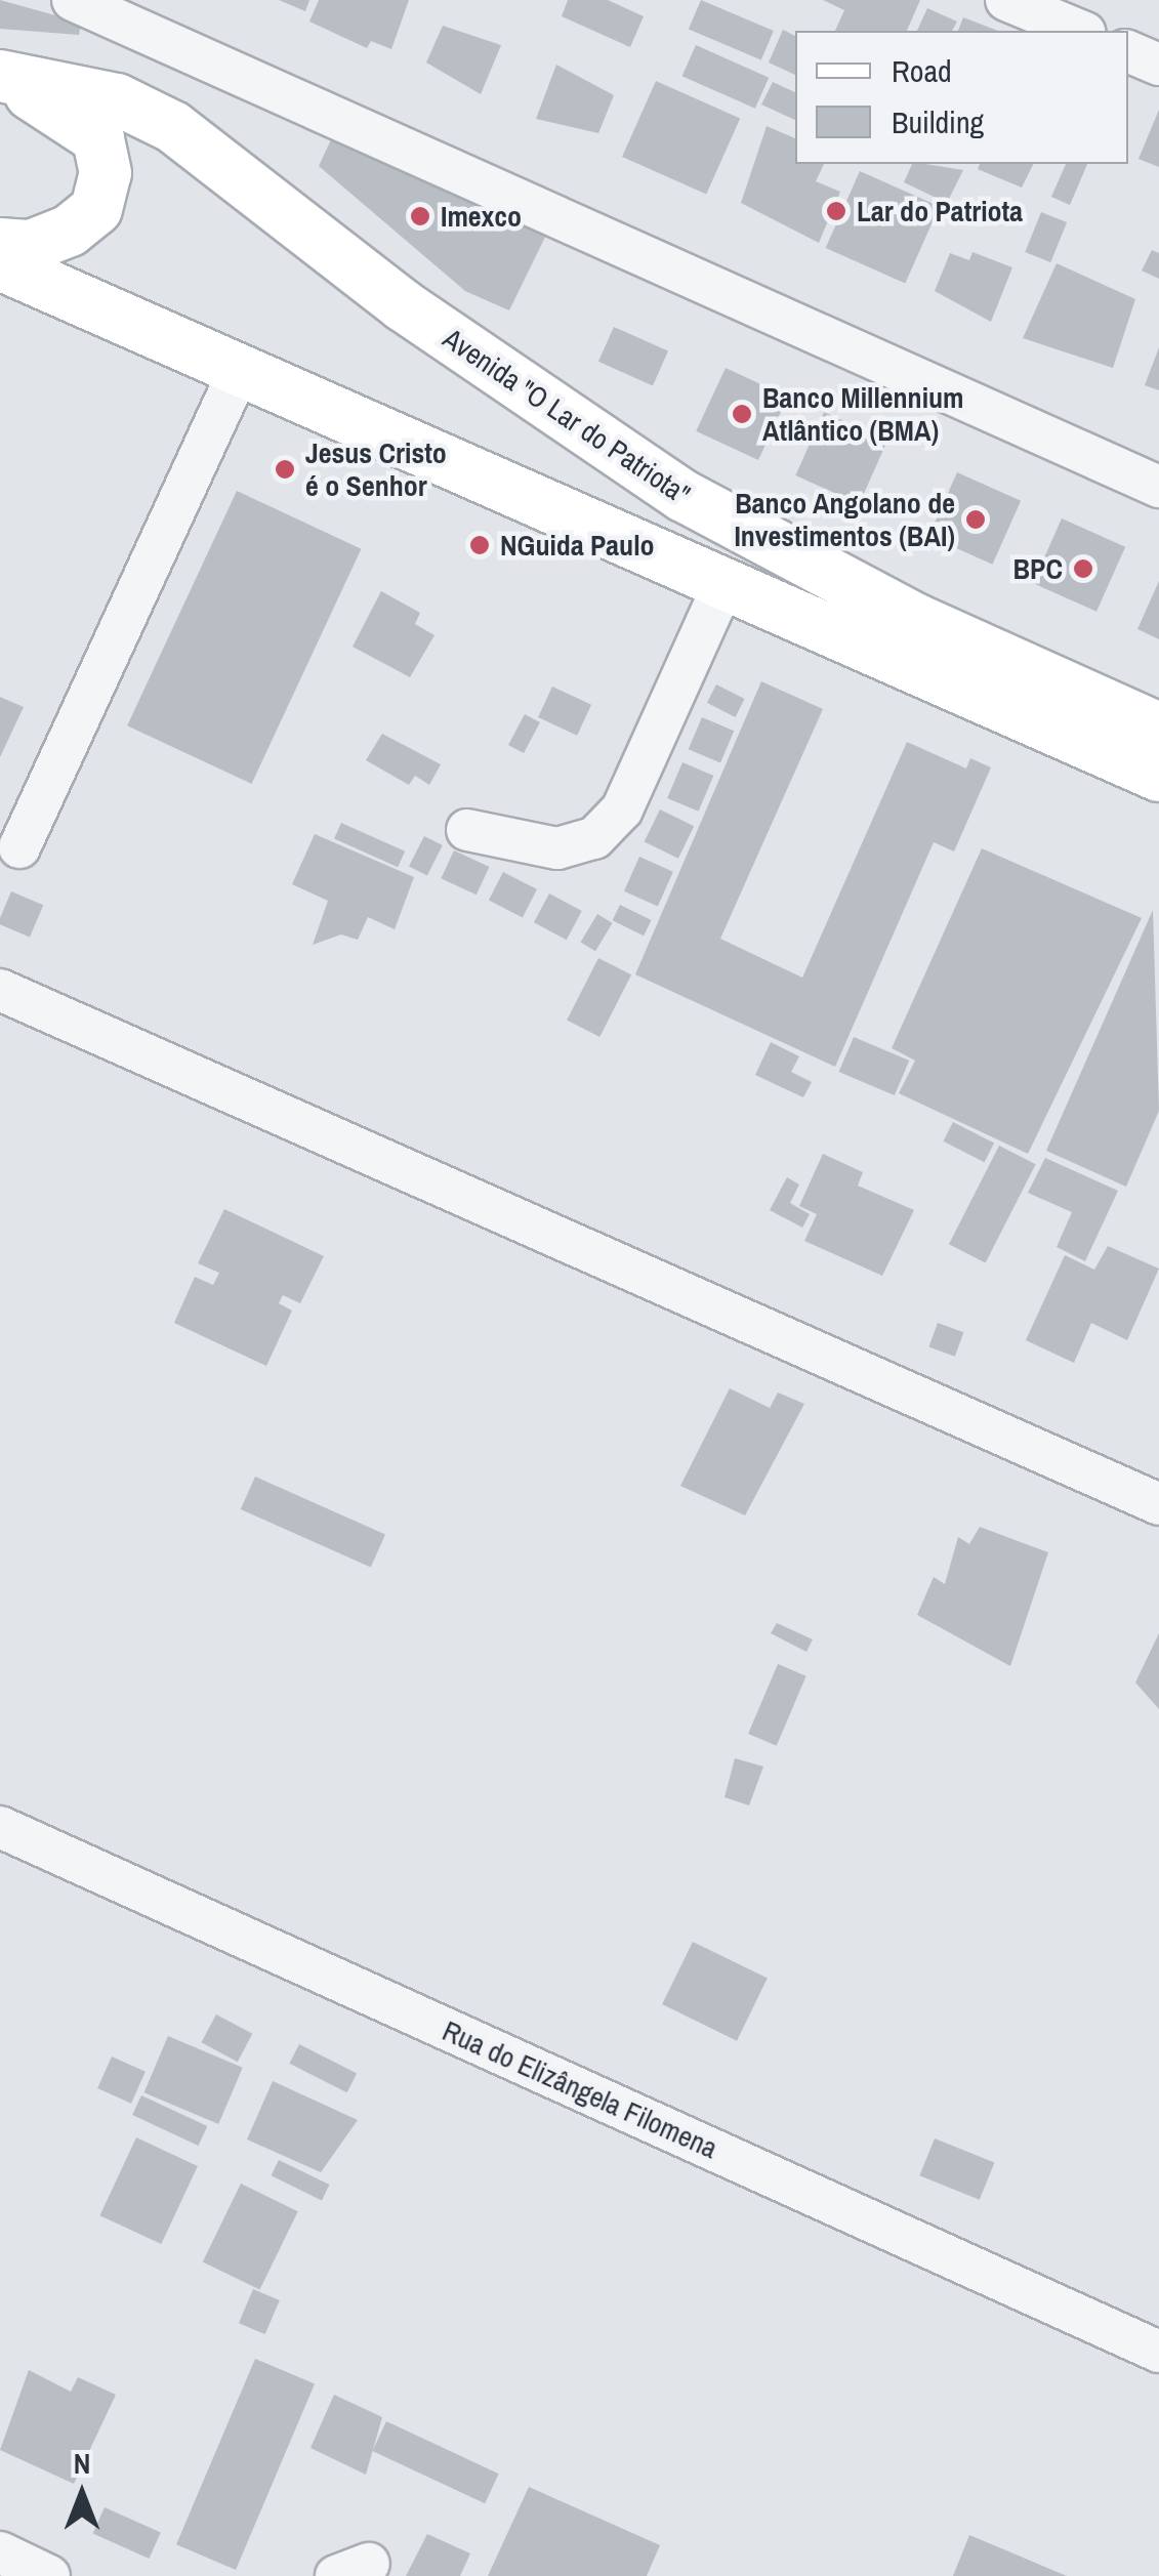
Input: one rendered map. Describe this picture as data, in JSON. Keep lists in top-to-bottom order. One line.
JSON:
{"streets":{"main road":["Avenida \"O Lar do Patriota\""],"street":["Rua do Elizângela Filomena"]},"places":["Lar do Patriota","Imexco","Banco Millennium Atlântico (BMA)","Jesus Cristo é o Senhor","Banco Angolano de Investimentos (BAI)","NGuida Paulo","BPC"],"legend":["Road","Building"],"north":"top"}
